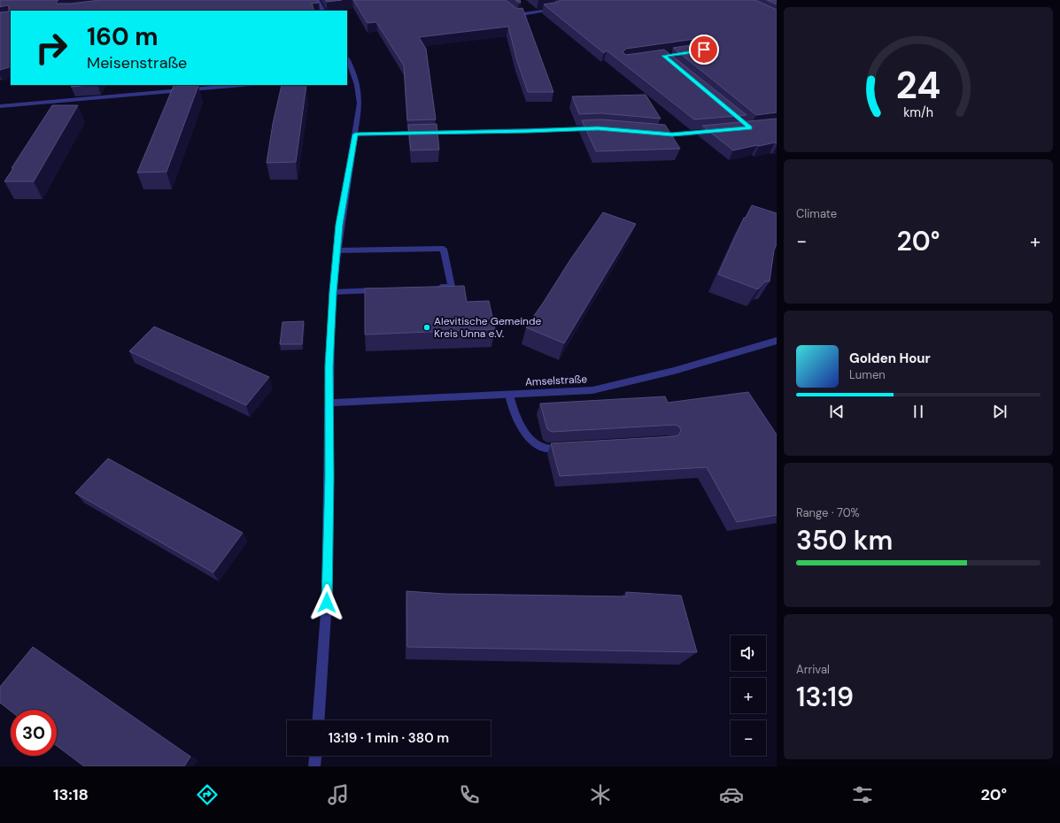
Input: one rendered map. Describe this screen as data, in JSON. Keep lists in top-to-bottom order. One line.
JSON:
{"streets":{"street":["Amselstraße"]},"places":["Alevitische Gemeinde Kreis Unna e.V."],"page":{"turn":["160 m","Meisenstraße"],"tile":["Climate",["Range · 70%","350 km"],["Arrival","13:19"]],"heat":["−","20°","+"],"song":["Golden Hour","Lumen"],"map_buttons":["+","−"],"limit":"30","trip":"13:19 · 1 min · 380 m","tabs":["13:18","20°"],"gauge":["24","km/h"]}}
